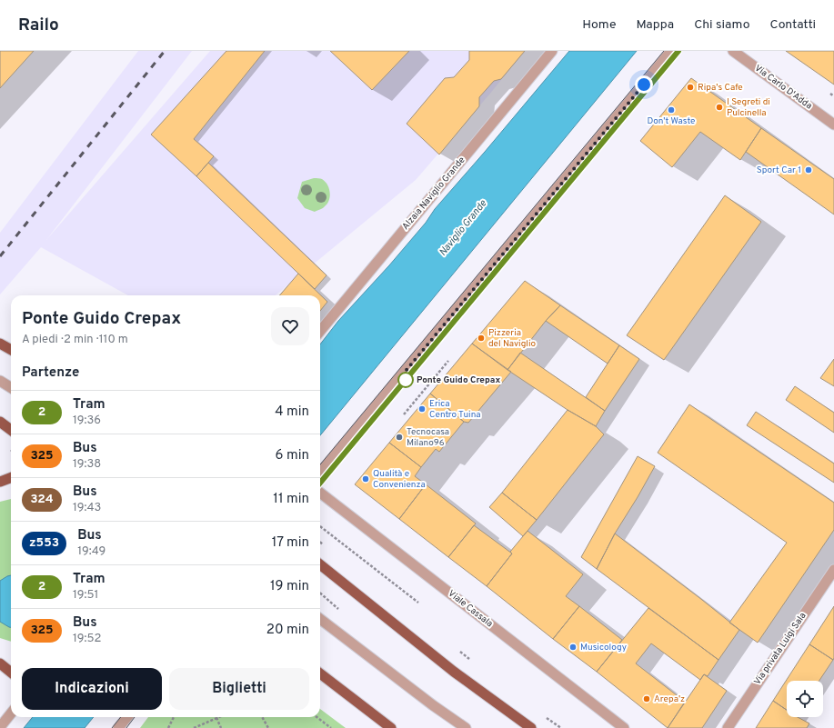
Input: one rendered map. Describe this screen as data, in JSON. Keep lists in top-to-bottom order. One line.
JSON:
{"streets":{"street":["Via Carlo D'Adda","Alzaia Naviglio Grande","Viale Cassala","Via privata Luigi Sala"]},"water":["Naviglio Grande"],"places":["Ripa's Cafe","I Segreti di Pulcinella","Don't Waste","Sport Car 1","Pizzeria del Naviglio","Ponte Guido Crepax","Erica Centro Tuina","Tecnocasa Milano96","Qualità e Convenienza","Musicology","Arepa'z"],"lines":["tram line 2"],"page":{"header":"Railo","nav":["Home","Mappa","Chi siamo","Contatti"],"heading":[["Ponte Guido Crepax","A piedi · 2 min · 110 m"],"Partenze"],"list":[{"mark":"2","name":"Tram","note":"19:36","value":"4 min"},{"mark":"325","name":"Bus","note":"19:38","value":"6 min"},{"mark":"324","name":"Bus","note":"19:43","value":"11 min"},{"mark":"z553","name":"Bus","note":"19:49","value":"17 min"},{"mark":"2","name":"Tram","note":"19:51","value":"19 min"},{"mark":"325","name":"Bus","note":"19:52","value":"20 min"}],"buttons":["Indicazioni","Biglietti"]}}
